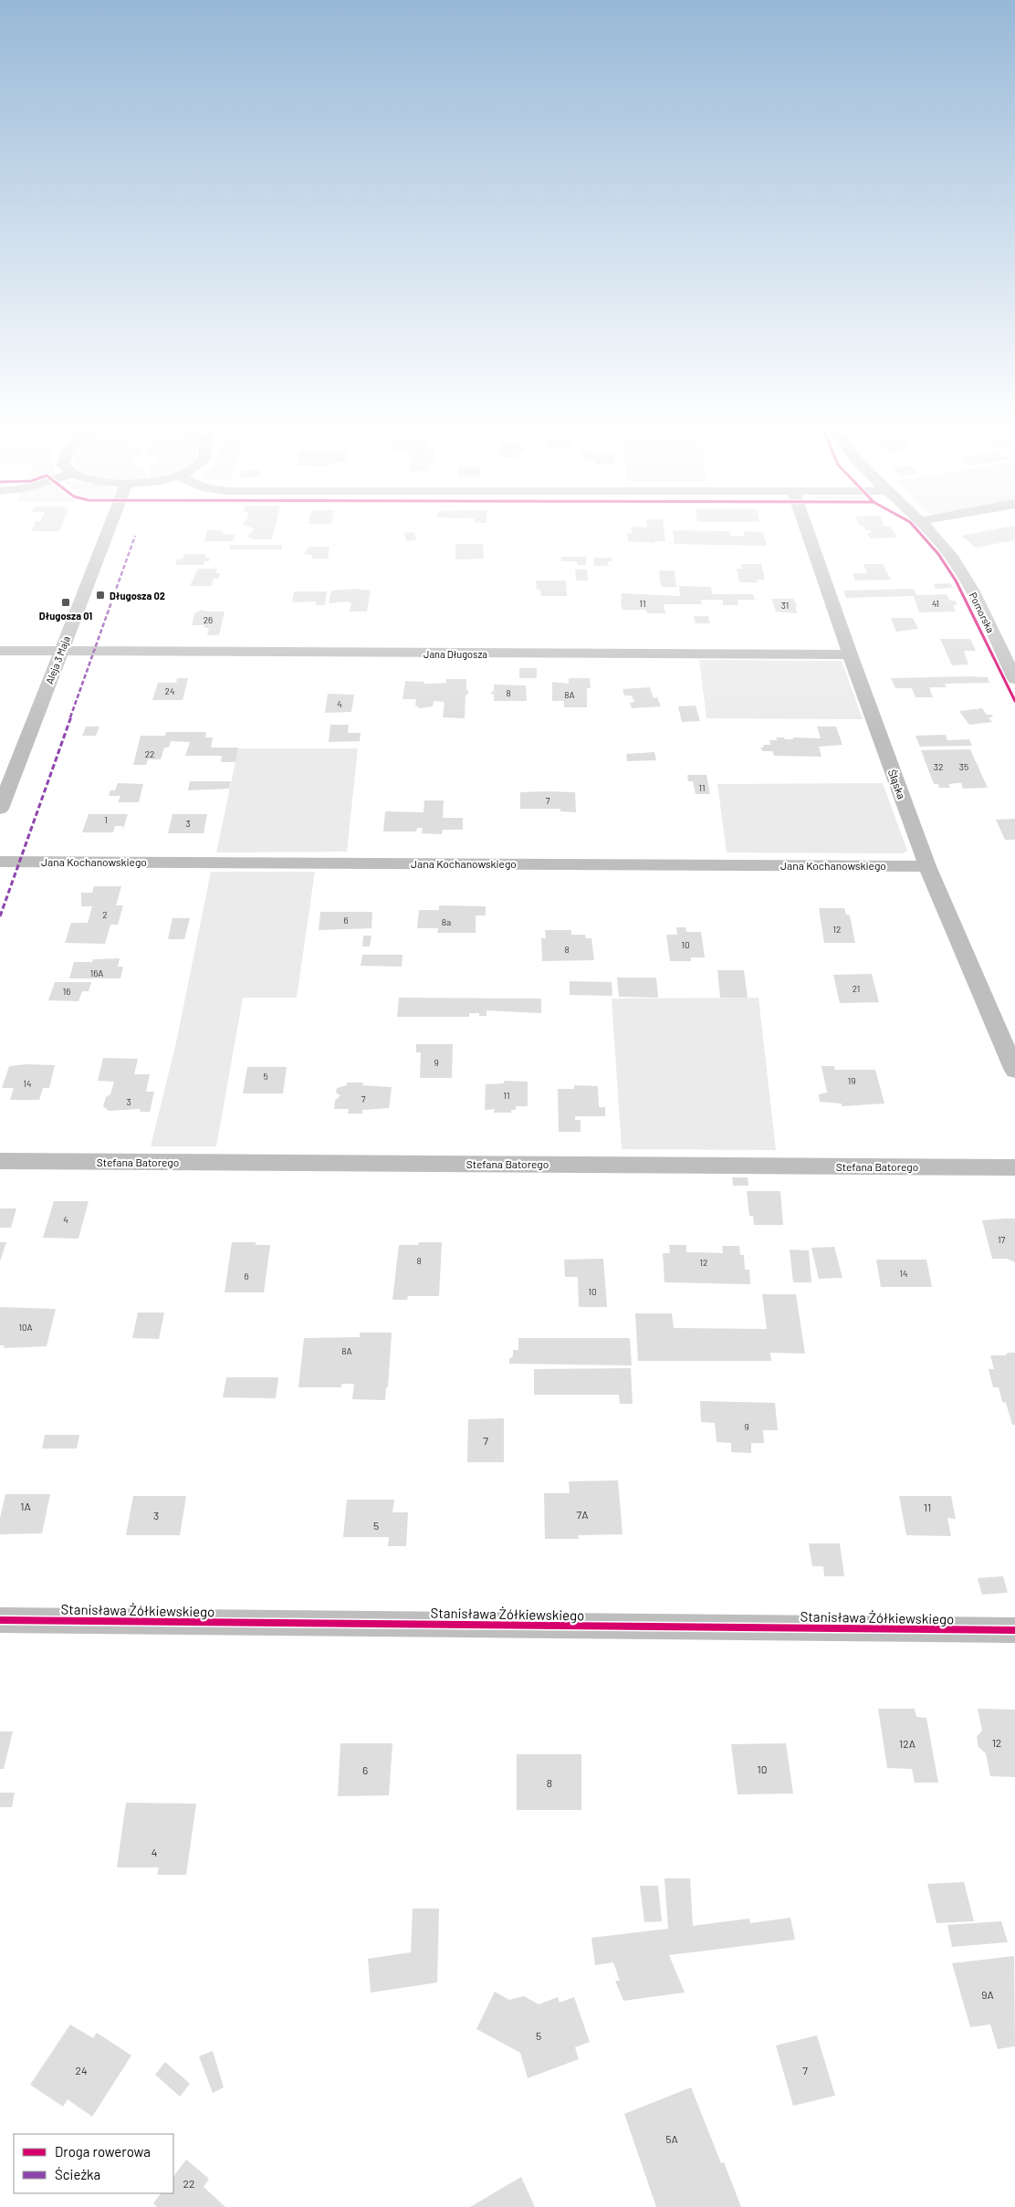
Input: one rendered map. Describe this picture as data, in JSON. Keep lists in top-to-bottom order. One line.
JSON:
{"streets":{"street":["Pomorska","Jana Długosza","Aleja 3 Maja","Śląska","Jana Kochanowskiego","Stefana Batorego","Stanisława Żółkiewskiego"]},"crossings":[["Jana Długosza","Aleja 3 Maja"],["Jana Długosza","Śląska"],["Śląska","Jana Kochanowskiego"]],"places":{"transit":["Długosza 02","Długosza 01"]},"house_numbers":["11","41","31","26","24","8","8A","4","22","32","35","11","7","1","3","2","6","8a","12","10","8","16A","21","16","9","5","19","14","11","7","3","4","17","8","12","14","6","10","10A","8A","9","7","1A","11","7A","3","5","12","12A","10","6","8","4","9A","5","24","7","5A","22"],"legend":["Droga rowerowa","Ścieżka"]}
